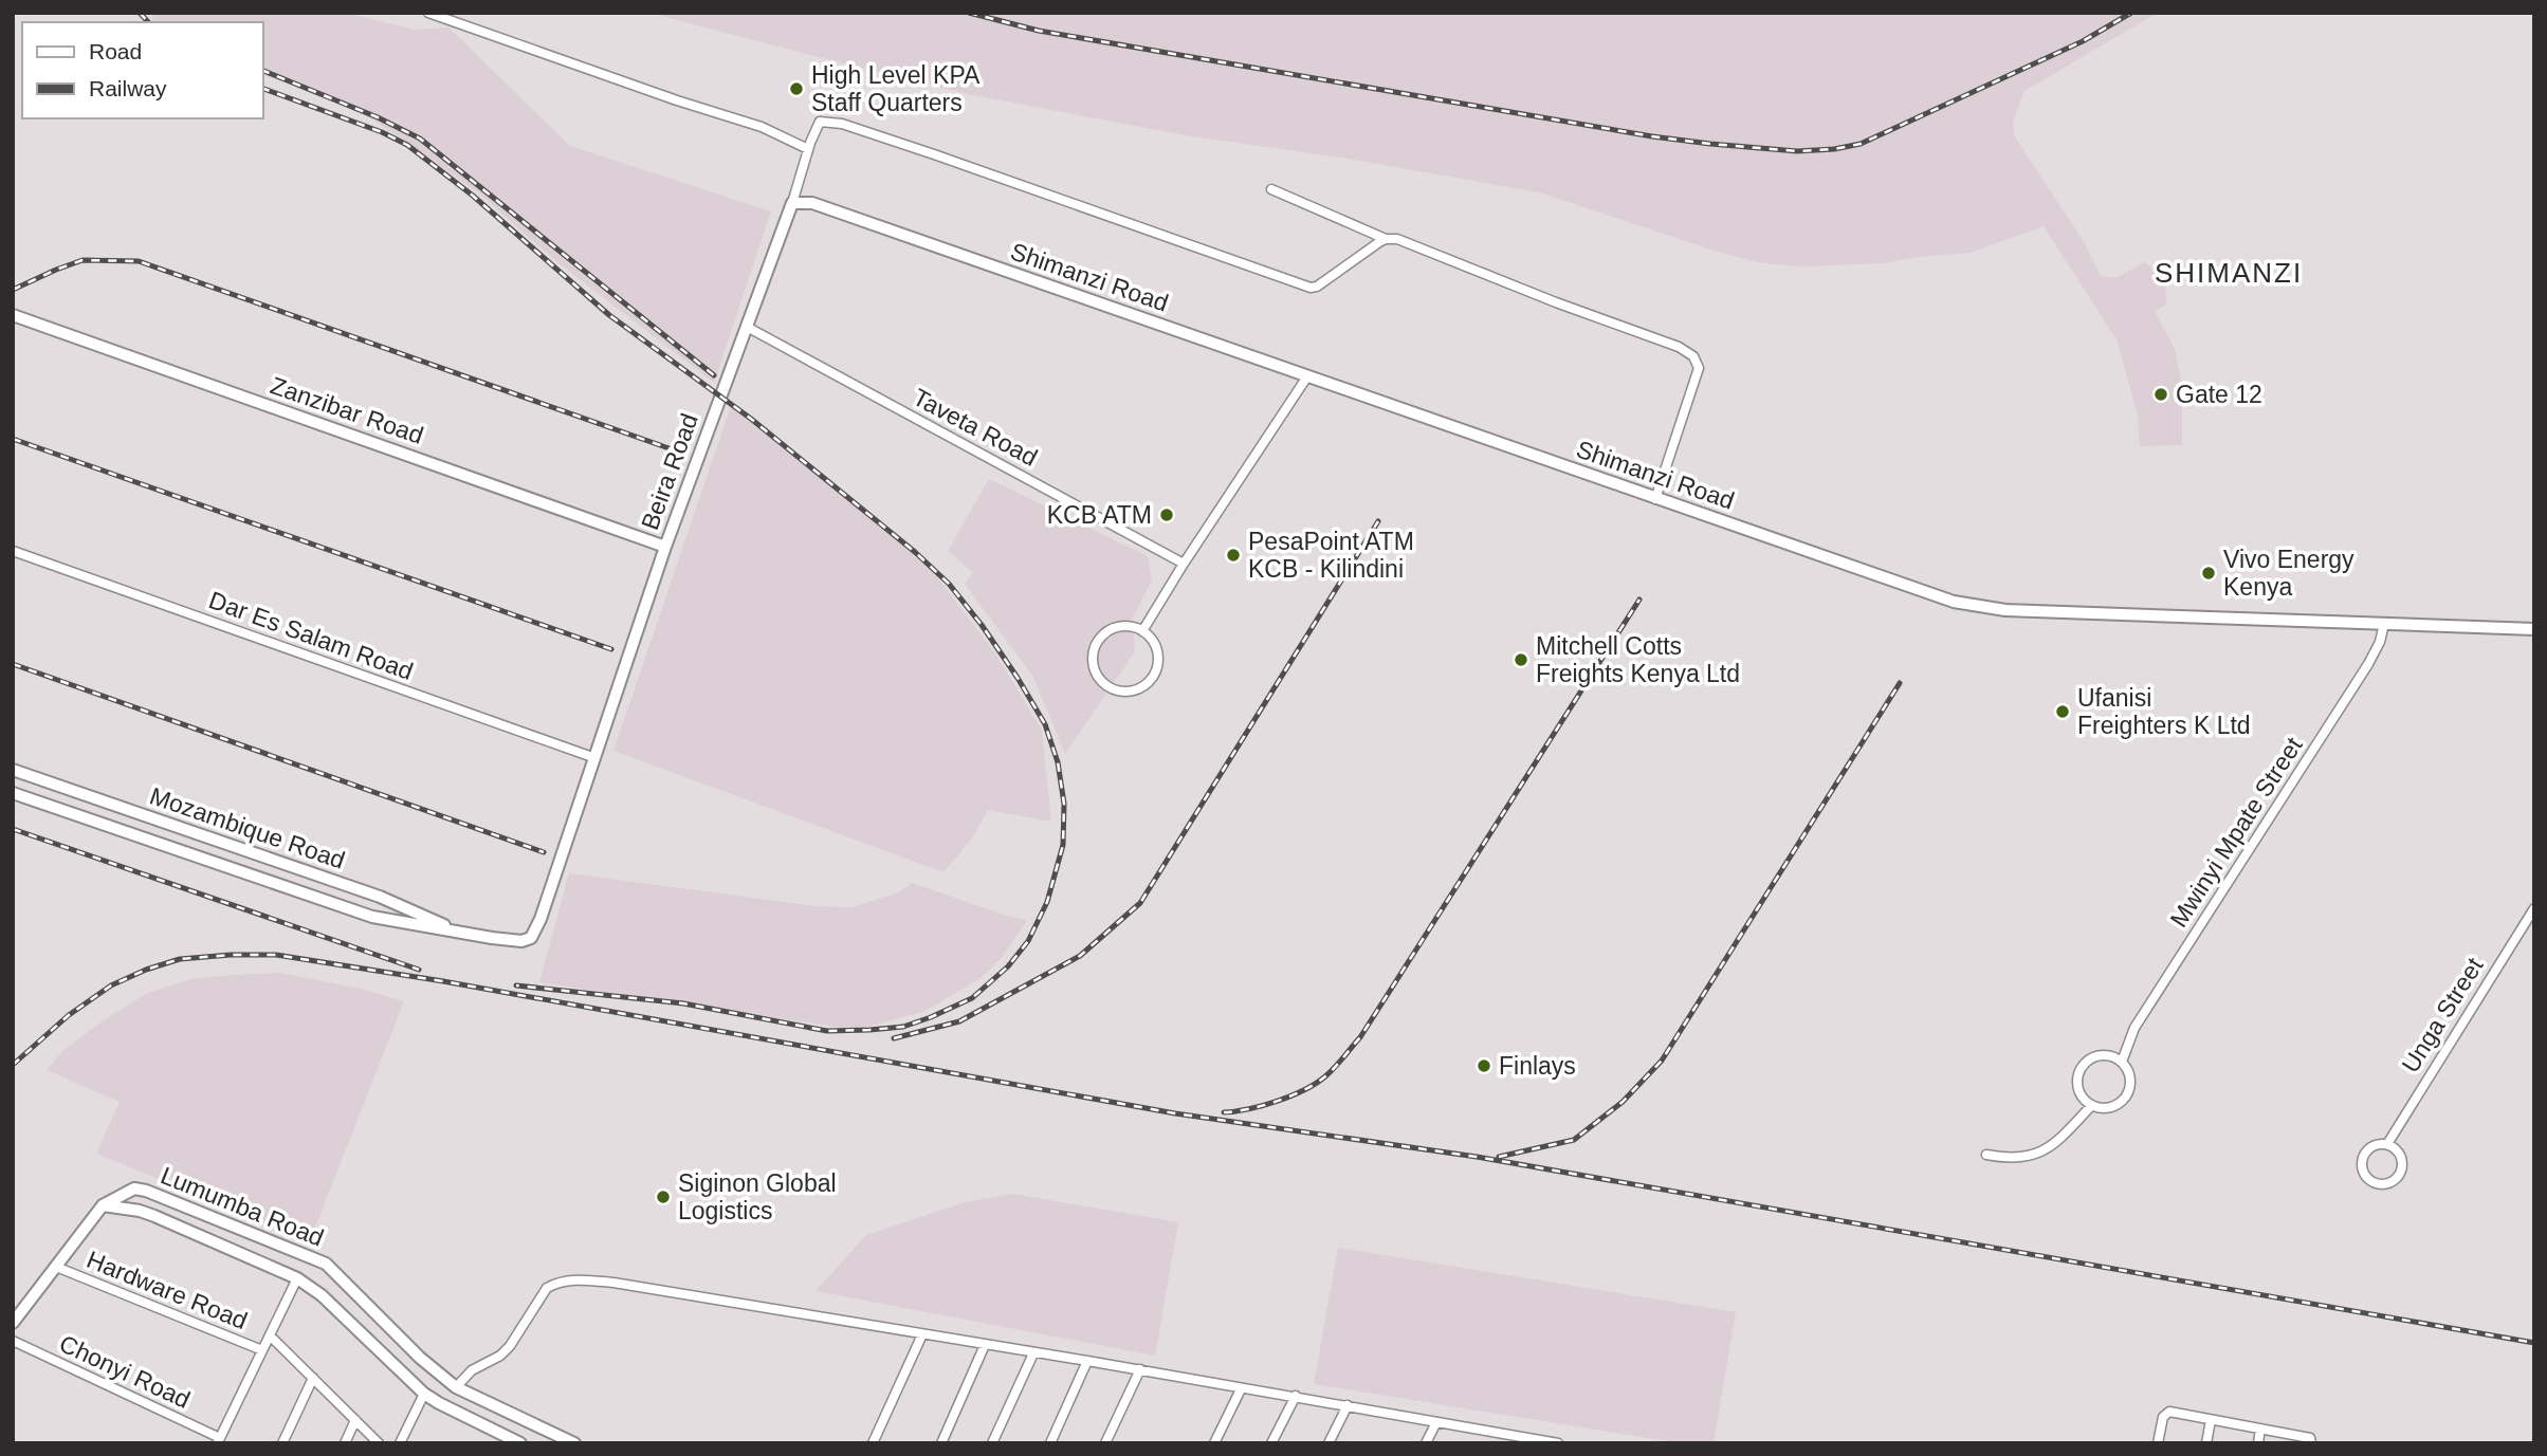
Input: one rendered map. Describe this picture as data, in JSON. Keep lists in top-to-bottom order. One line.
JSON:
{"streets":{"main road":["Shimanzi Road","Zanzibar Road","Beira Road","Mozambique Road","Lumumba Road"],"street":["Taveta Road","Dar Es Salam Road","Mwinyi Mpate Street","Unga Street","Hardware Road","Chonyi Road"]},"crossings":[["Shimanzi Road","Beira Road"],["Shimanzi Road","Mwinyi Mpate Street"],["Zanzibar Road","Beira Road"],["Taveta Road","Beira Road"],["Beira Road","Dar Es Salam Road"],["Beira Road","Mozambique Road"],["Dar Es Salam Road","Mozambique Road"]],"districts":["SHIMANZI"],"places":["High Level KPA Staff Quarters","Gate 12","KCB ATM","PesaPoint ATM KCB - Kilindini","Vivo Energy Kenya","Mitchell Cotts Freights Kenya Ltd","Ufanisi Freighters K Ltd","Finlays","Siginon Global Logistics"],"legend":["Road","Railway"]}
